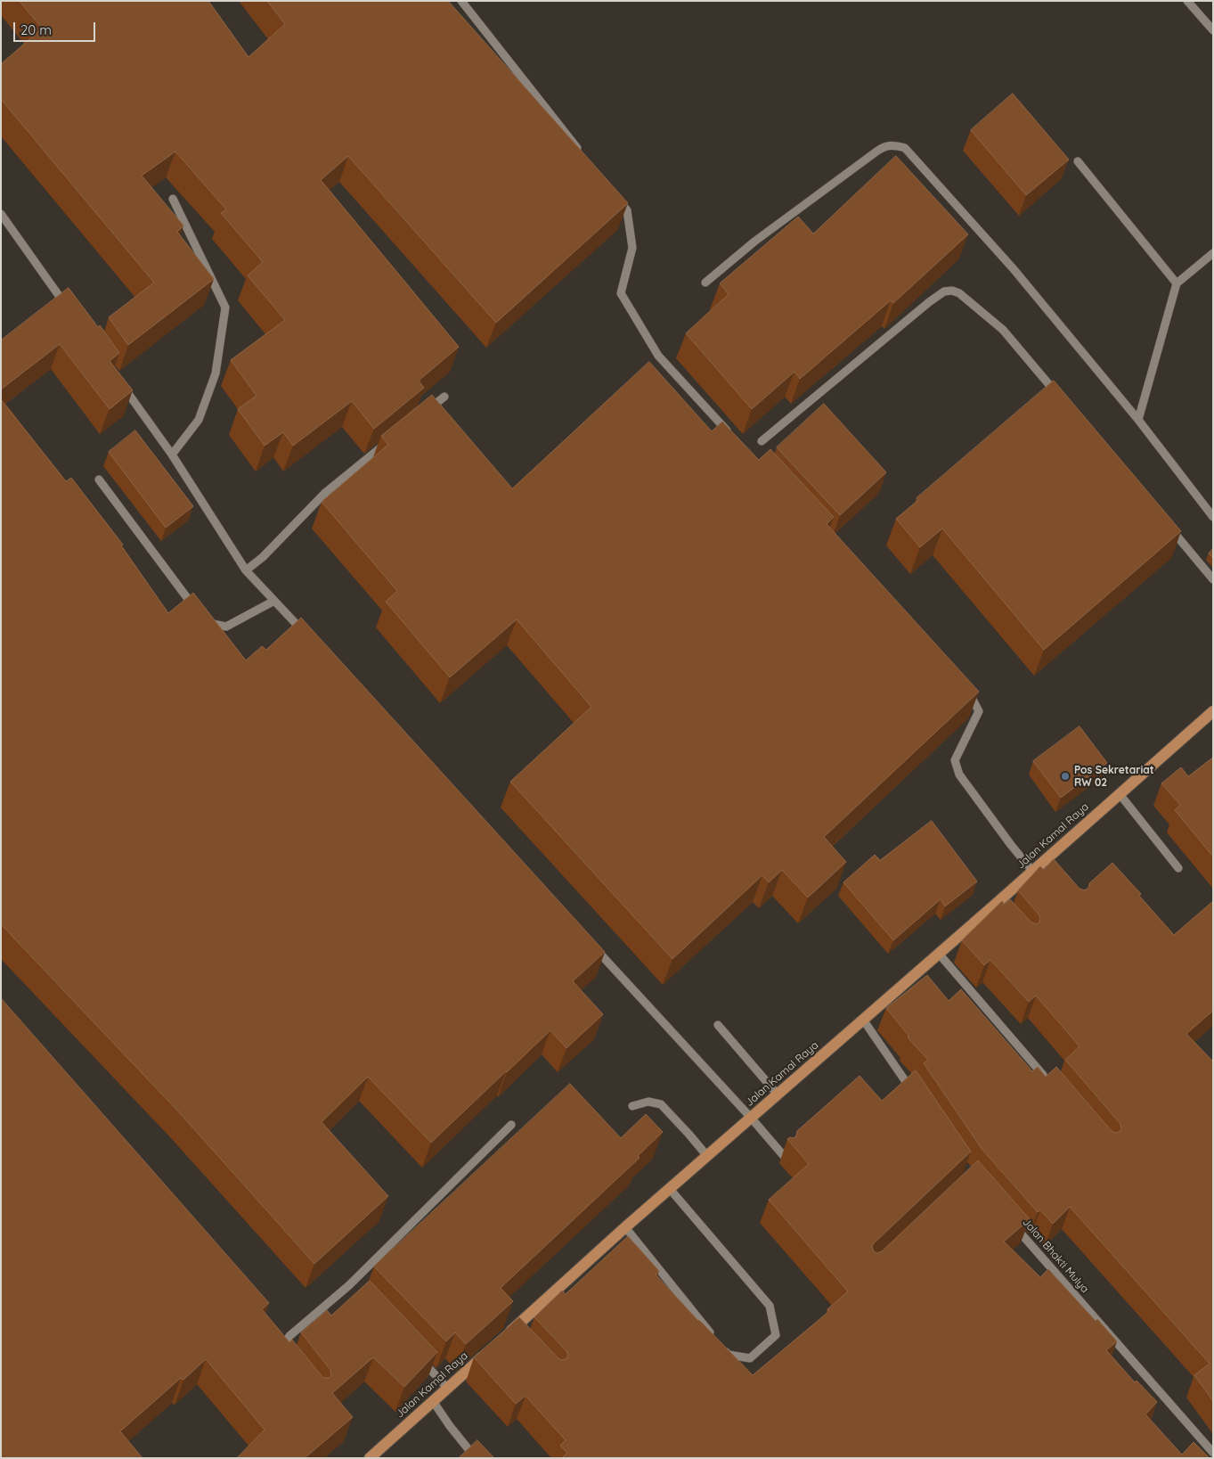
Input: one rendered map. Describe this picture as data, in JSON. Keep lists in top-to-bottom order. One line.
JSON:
{"streets":{"main road":["Jalan Kamal Raya"],"street":["Jalan Bhakti Mulya"]},"places":["Pos Sekretariat RW 02"],"scale_bar":"20 m"}
